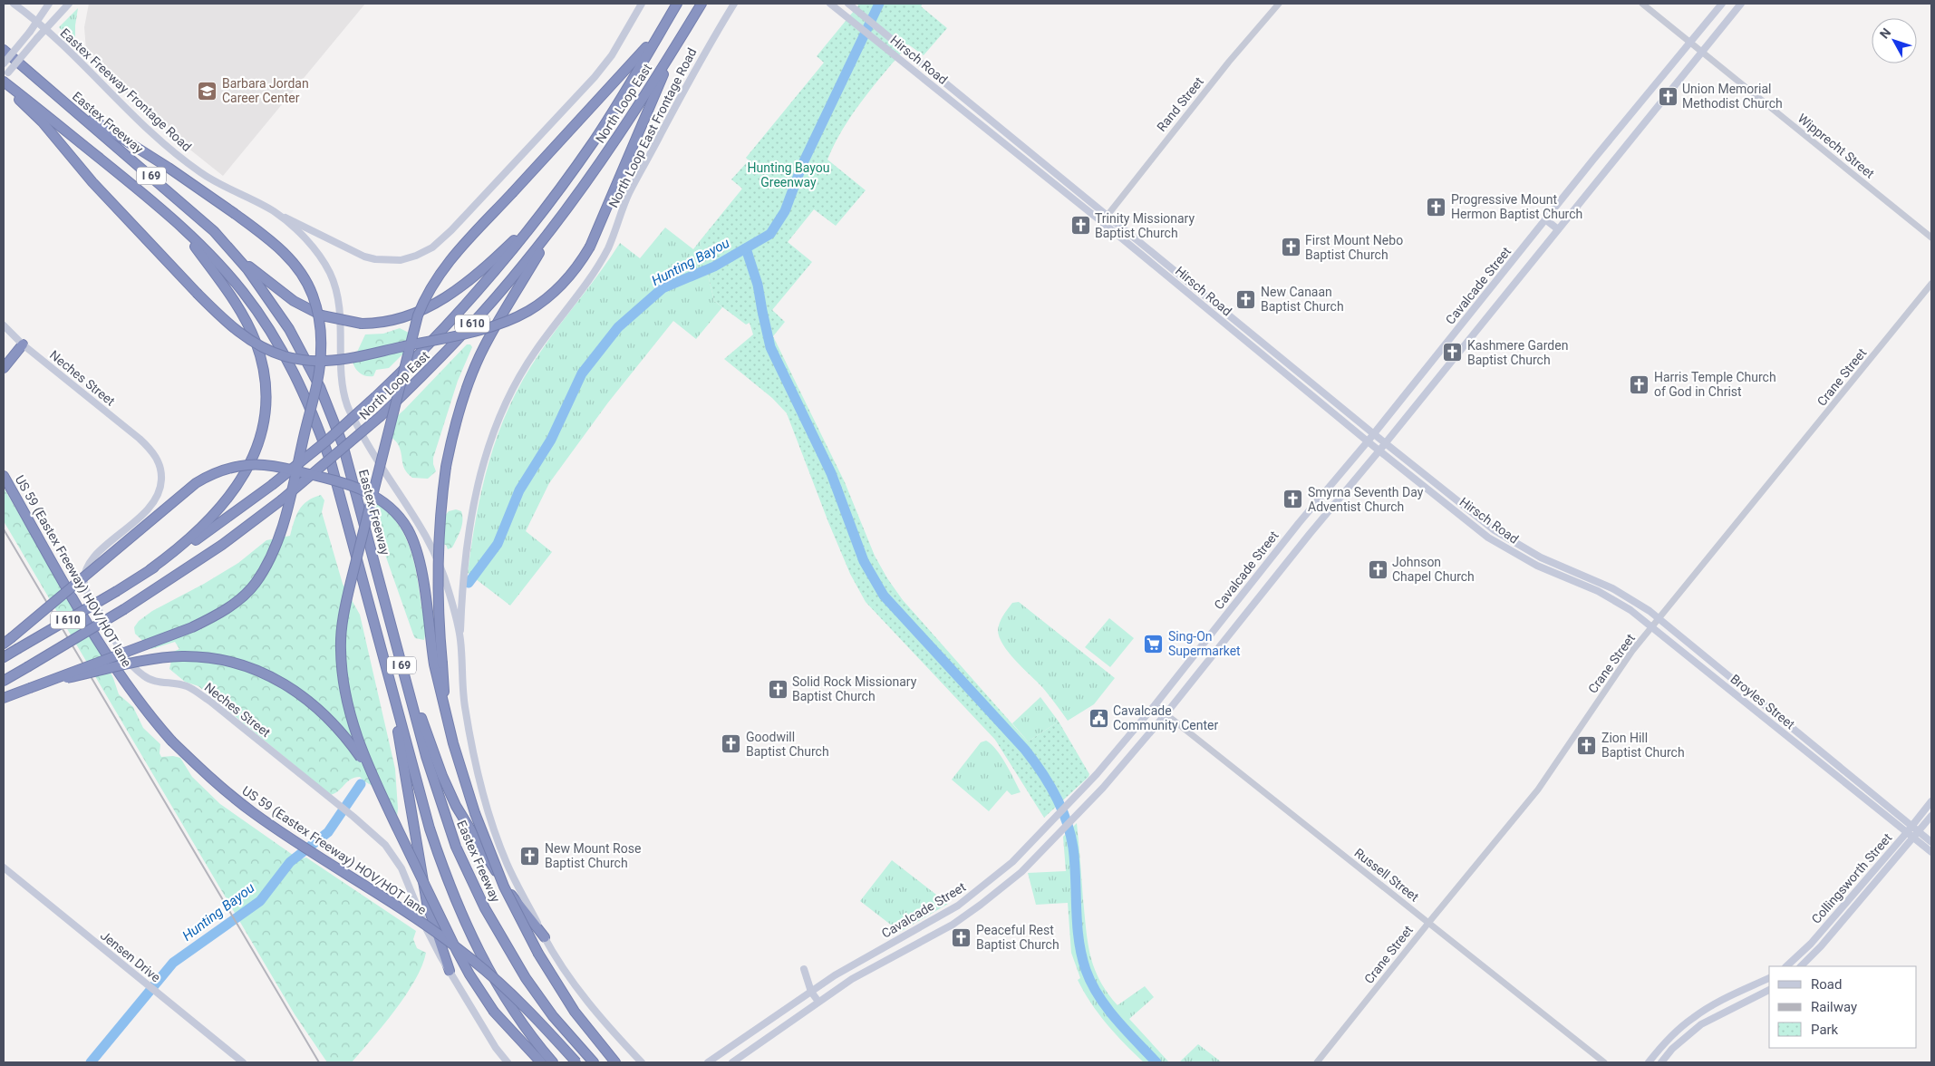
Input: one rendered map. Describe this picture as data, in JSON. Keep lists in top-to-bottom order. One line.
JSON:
{"streets":{"highway":["North Loop East","Eastex Freeway","I 69","I 610","US 59 (Eastex Freeway) HOV/HOT lane"],"main road":["Hirsch Road","Eastex Freeway Frontage Road","North Loop East Frontage Road","Cavalcade Street","Neches Street","Broyles Street","Collingsworth Street","Jensen Drive"],"street":["Rand Street","Wipprecht Street","Crane Street","Russell Street"]},"crossings":[["Hirsch Road","Rand Street"],["Hirsch Road","Cavalcade Street"],["Hirsch Road","Broyles Street"],["Eastex Freeway Frontage Road","North Loop East Frontage Road"],["Wipprecht Street","Cavalcade Street"],["Cavalcade Street","Russell Street"],["Crane Street","Broyles Street"],["Crane Street","Russell Street"],["Broyles Street","Collingsworth Street"]],"water":["Hunting Bayou"],"parks":["Hunting Bayou Greenway"],"places":{"school or university":["Barbara Jordan Career Center"],"church":["Union Memorial Methodist Church","Progressive Mount Hermon Baptist Church","Trinity Missionary Baptist Church","First Mount Nebo Baptist Church","New Canaan Baptist Church","Kashmere Garden Baptist Church","Harris Temple Church of God in Christ","Smyrna Seventh Day Adventist Church","Johnson Chapel Church","Solid Rock Missionary Baptist Church","Goodwill Baptist Church","Zion Hill Baptist Church","New Mount Rose Baptist Church","Peaceful Rest Baptist Church"],"supermarket":["Sing-On Supermarket"],"public building":["Cavalcade Community Center"]},"legend":["Road","Railway","Park"],"north":"top left"}
